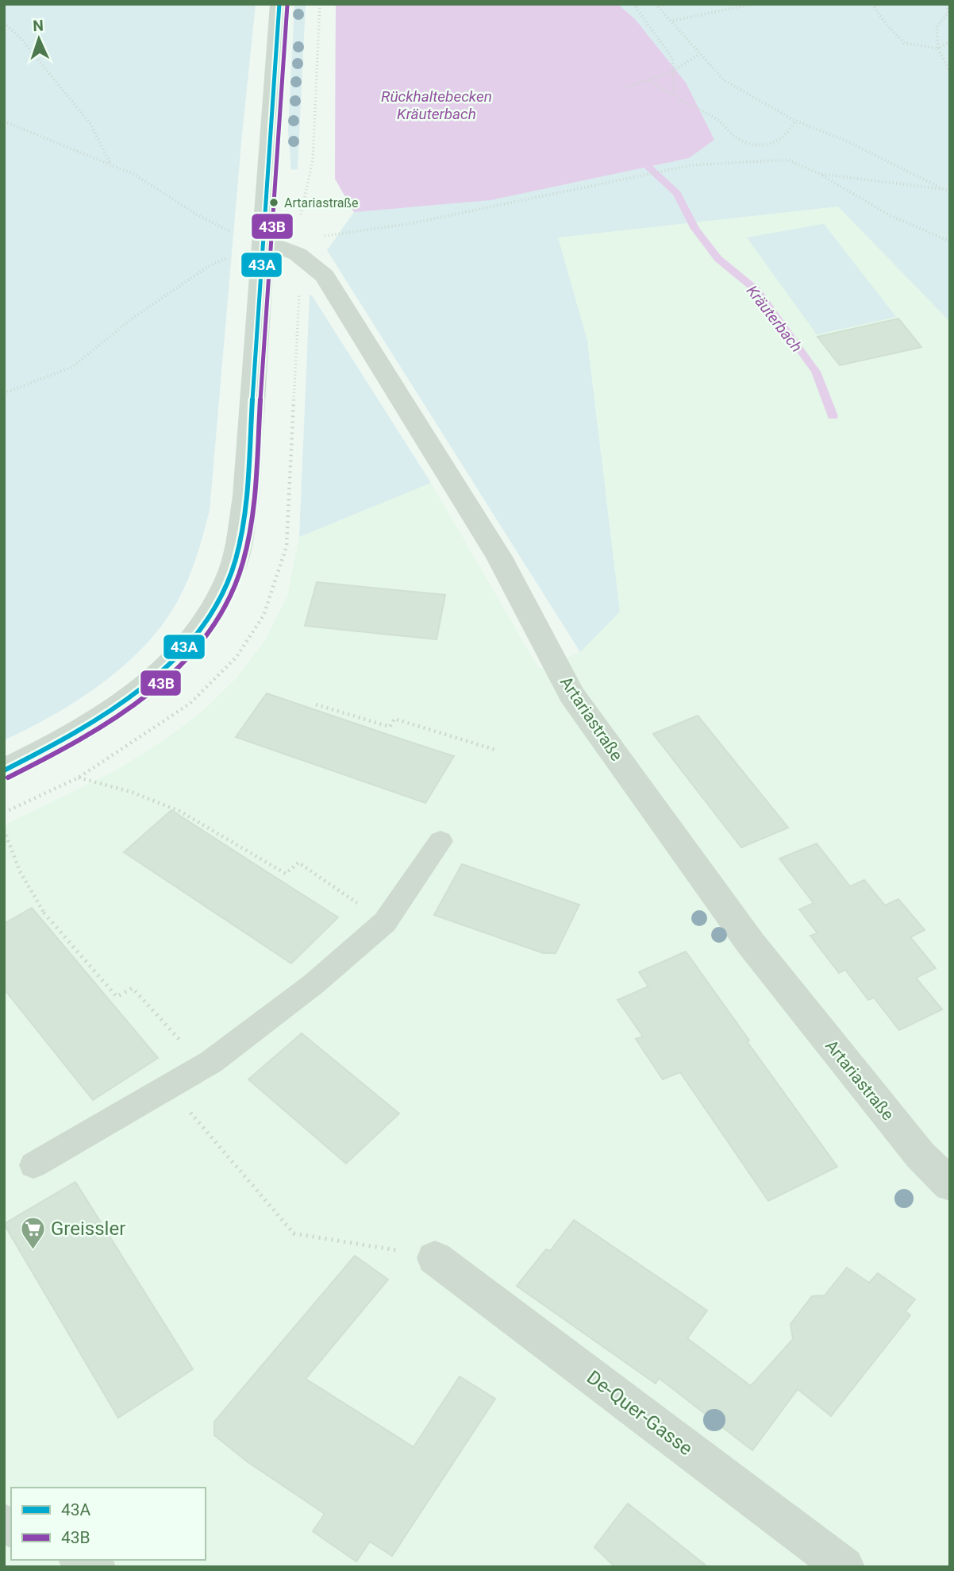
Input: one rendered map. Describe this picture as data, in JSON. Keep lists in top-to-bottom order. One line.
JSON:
{"streets":{"street":["Artariastraße","De-Quer-Gasse"]},"water":["Rückhaltebecken Kräuterbach","Kräuterbach"],"places":{"other":["Artariastraße"],"supermarket":["Greissler"]},"lines":["transit line 43A","transit line 43B"],"legend":["43A","43B"],"north":"top"}
